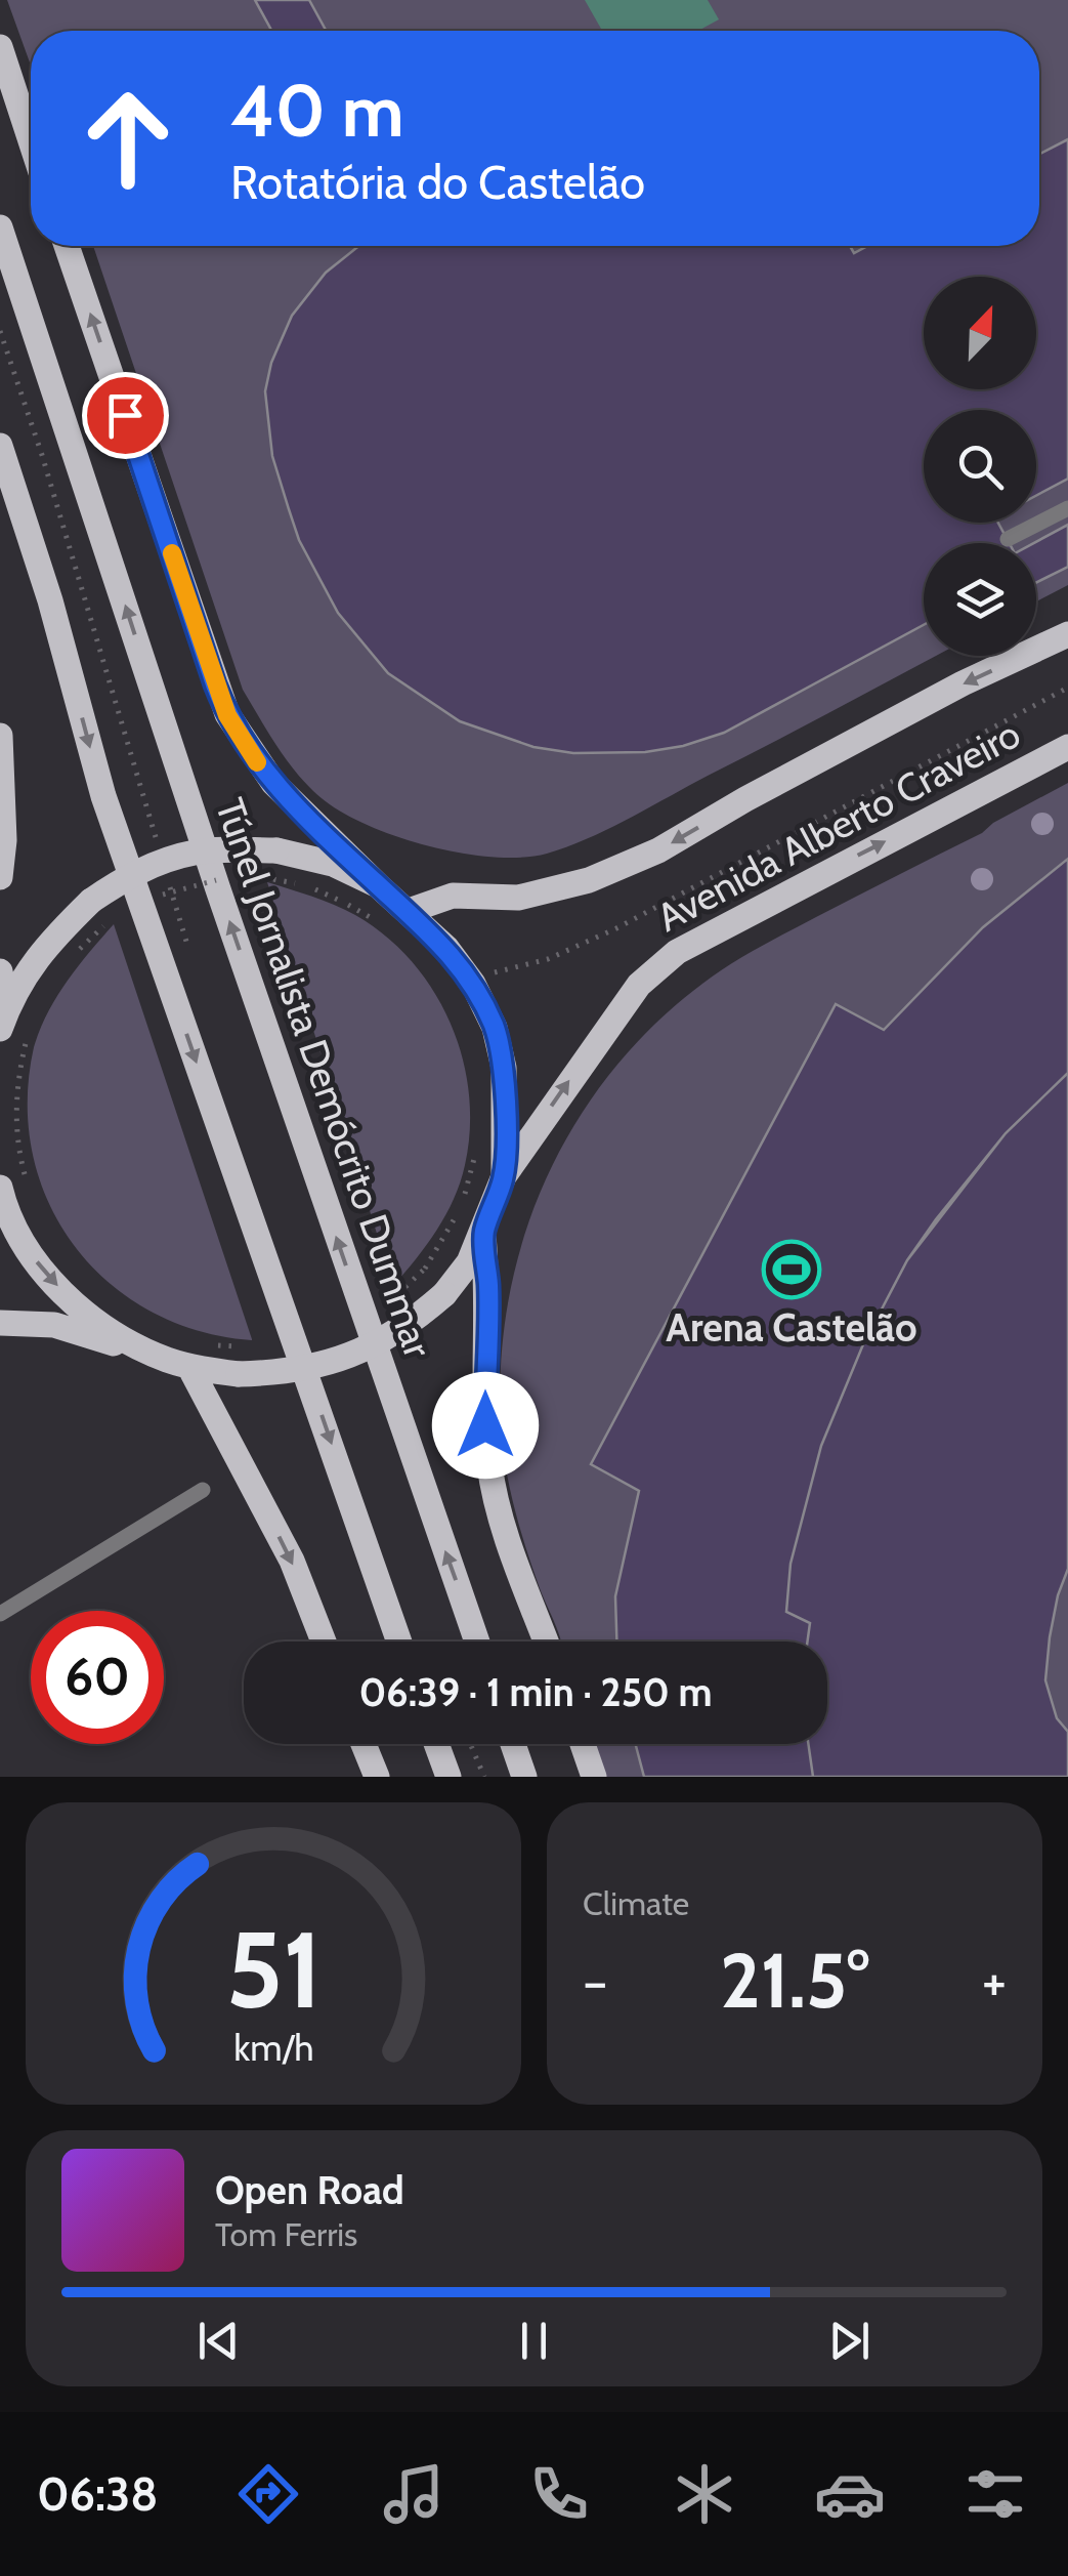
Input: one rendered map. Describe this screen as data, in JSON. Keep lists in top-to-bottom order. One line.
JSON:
{"streets":{"main road":["Avenida Alberto Craveiro","Túnel Jornalista Demócrito Dummar"]},"places":{"sports":["Arena Castelão"]},"north":"top right","page":{"turn":["40 m","Rotatória do Castelão"],"limit":"60","trip":"06:39 · 1 min · 250 m","tile":"Climate","heat":["−","21.5°","+"],"song":["Open Road","Tom Ferris"],"tabs":"06:38","gauge":["51","km/h"]}}
